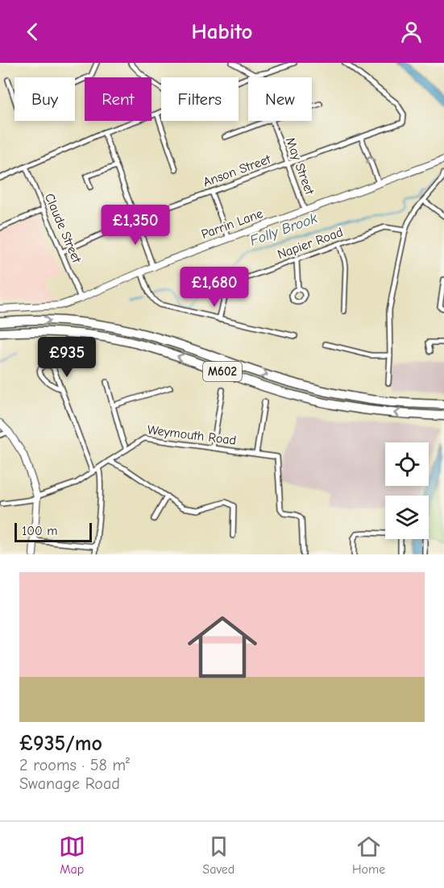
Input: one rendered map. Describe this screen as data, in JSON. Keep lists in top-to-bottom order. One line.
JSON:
{"streets":{"highway":["M602"],"main road":["Parrin Lane"],"street":["May Street","Anson Street","Claude Street","Napier Road","Weymouth Road"]},"crossings":[["May Street","Anson Street"],["May Street","Parrin Lane"],["Anson Street","Claude Street"],["Parrin Lane","Claude Street"]],"water":["Folly Brook"],"scale_bar":"100 m","page":{"header":"Habito","chip":["Buy","Rent","Filters","New"],"price":["£1,350","£1,680","£935"],"scale":"100 m","list":[{"name":"£935/mo","note":"2 rooms · 58 m² · Swanage Road"}],"tabs":["Map","Saved","Home"]}}
